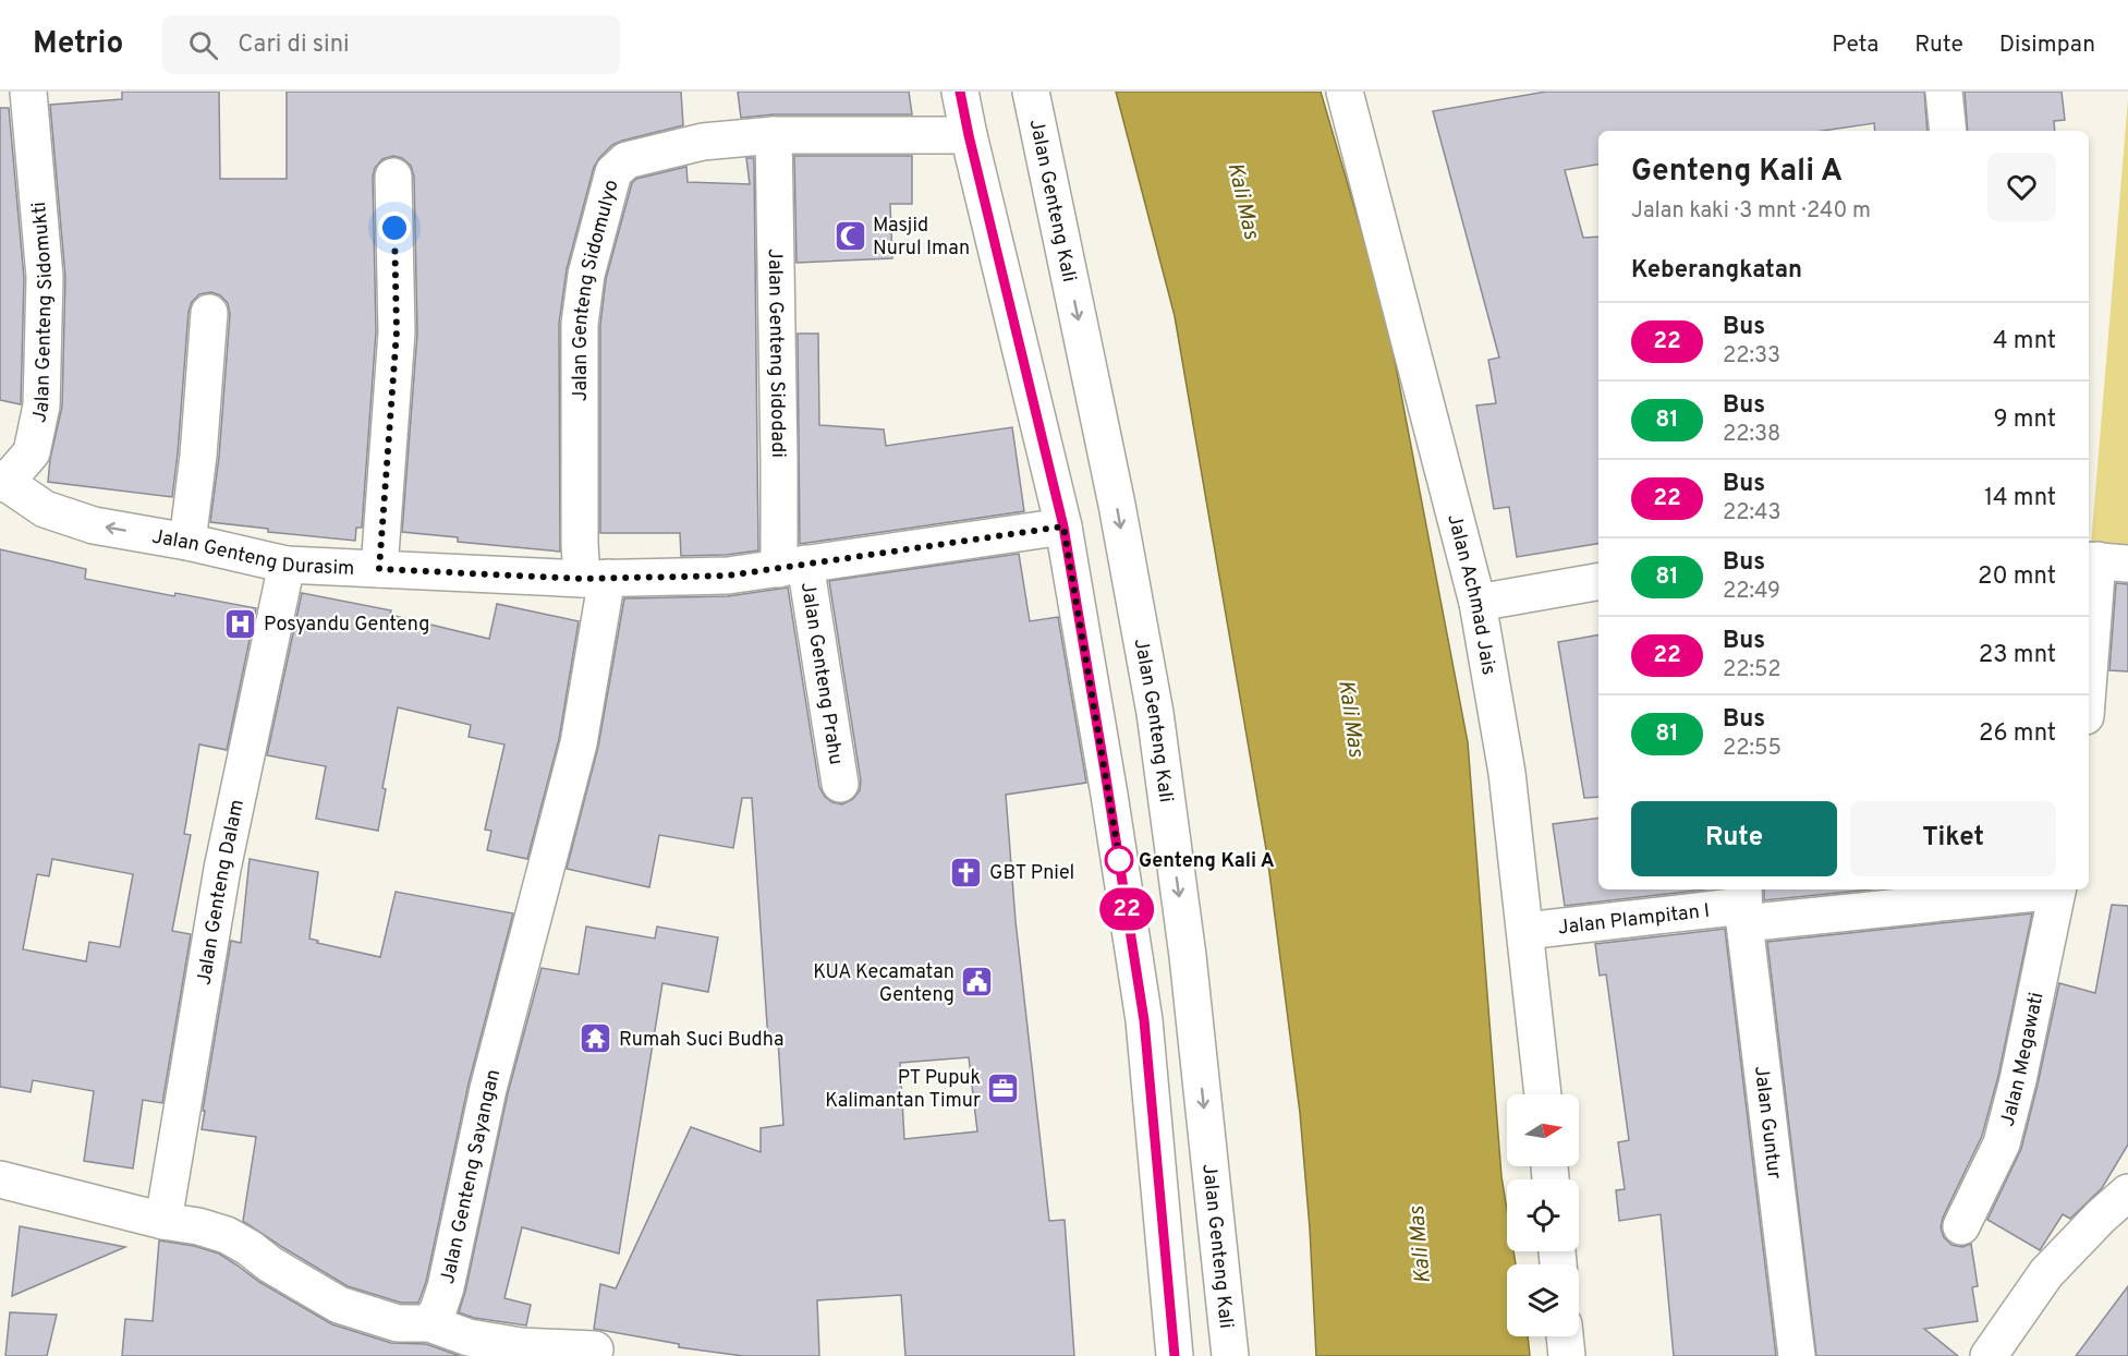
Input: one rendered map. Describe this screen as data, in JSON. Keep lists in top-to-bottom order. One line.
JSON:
{"streets":{"street":["Jalan Genteng Kali","Jalan Genteng Sidomulyo","Jalan Genteng Sidomukti","Jalan Genteng Sidodadi","Jalan Genteng Durasim","Jalan Achmad Jais","Jalan Genteng Prahu","Jalan Genteng Dalam","Jalan Plampitan I","Jalan Megawati","Jalan Guntur","Jalan Genteng Sayangan"]},"crossings":[["Jalan Genteng Sidomulyo","Jalan Genteng Sidodadi"],["Jalan Genteng Sidomulyo","Jalan Genteng Durasim"],["Jalan Genteng Sidomulyo","Jalan Genteng Sayangan"],["Jalan Genteng Sidomukti","Jalan Genteng Durasim"],["Jalan Genteng Sidodadi","Jalan Genteng Durasim"],["Jalan Genteng Sidodadi","Jalan Genteng Prahu"],["Jalan Genteng Durasim","Jalan Genteng Prahu"],["Jalan Genteng Durasim","Jalan Genteng Dalam"],["Jalan Genteng Durasim","Jalan Genteng Sayangan"],["Jalan Achmad Jais","Jalan Plampitan I"],["Jalan Plampitan I","Jalan Guntur"]],"water":["Kali Mas"],"places":{"mosque":["Masjid Nurul Iman"],"hospital":["Posyandu Genteng"],"other":["Genteng Kali A"],"church":["GBT Pniel"],"public building":["KUA Kecamatan Genteng"],"temple":["Rumah Suci Budha"],"office":["PT Pupuk Kalimantan Timur"]},"lines":["bus line 22"],"north":"right","page":{"header":"Metrio","search":"Cari di sini","nav":["Peta","Rute","Disimpan"],"on_map":"22","heading":[["Genteng Kali A","Jalan kaki · 3 mnt · 240 m"],"Keberangkatan"],"list":[{"mark":"22","name":"Bus","note":"22:33","value":"4 mnt"},{"mark":"81","name":"Bus","note":"22:38","value":"9 mnt"},{"mark":"22","name":"Bus","note":"22:43","value":"14 mnt"},{"mark":"81","name":"Bus","note":"22:49","value":"20 mnt"},{"mark":"22","name":"Bus","note":"22:52","value":"23 mnt"},{"mark":"81","name":"Bus","note":"22:55","value":"26 mnt"}],"buttons":["Rute","Tiket"]}}
